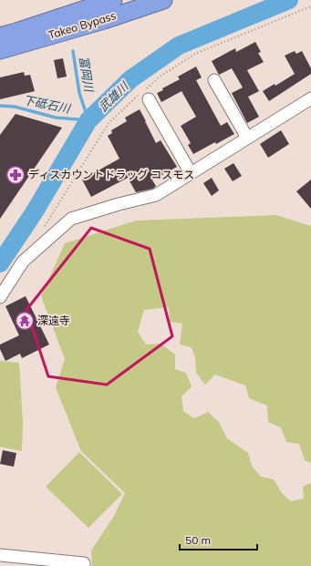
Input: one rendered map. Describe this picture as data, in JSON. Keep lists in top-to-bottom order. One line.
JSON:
{"streets":{"highway":["Takeo Bypass"]},"water":["富岡川","武雄川","下砥石川"],"places":{"pharmacy":["ディスカウントドラッグ コスモス"],"temple":["深遠寺"]},"scale_bar":"50 m"}
